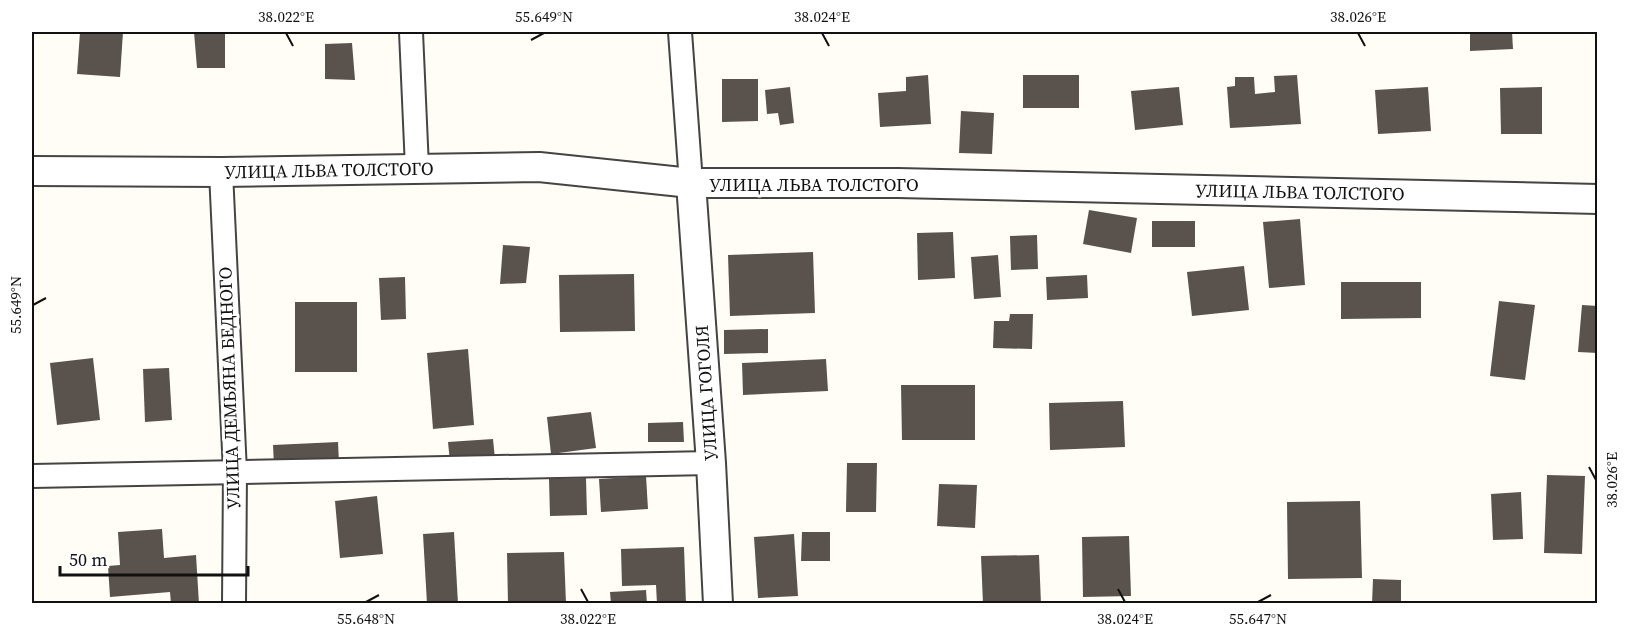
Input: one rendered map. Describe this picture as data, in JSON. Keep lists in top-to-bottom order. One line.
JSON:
{"streets":{"street":["УЛИЦА ЛЬВА ТОЛСТОГО","УЛИЦА ДЕМЬЯНА БЕДНОГО","УЛИЦА ГОГОЛЯ"]},"crossings":[["УЛИЦА ЛЬВА ТОЛСТОГО","УЛИЦА ДЕМЬЯНА БЕДНОГО"],["УЛИЦА ЛЬВА ТОЛСТОГО","УЛИЦА ГОГОЛЯ"]],"scale_bar":"50 m","coordinates":["38.022°E","55.649°N","38.024°E","38.026°E","55.648°N","55.647°N"]}
